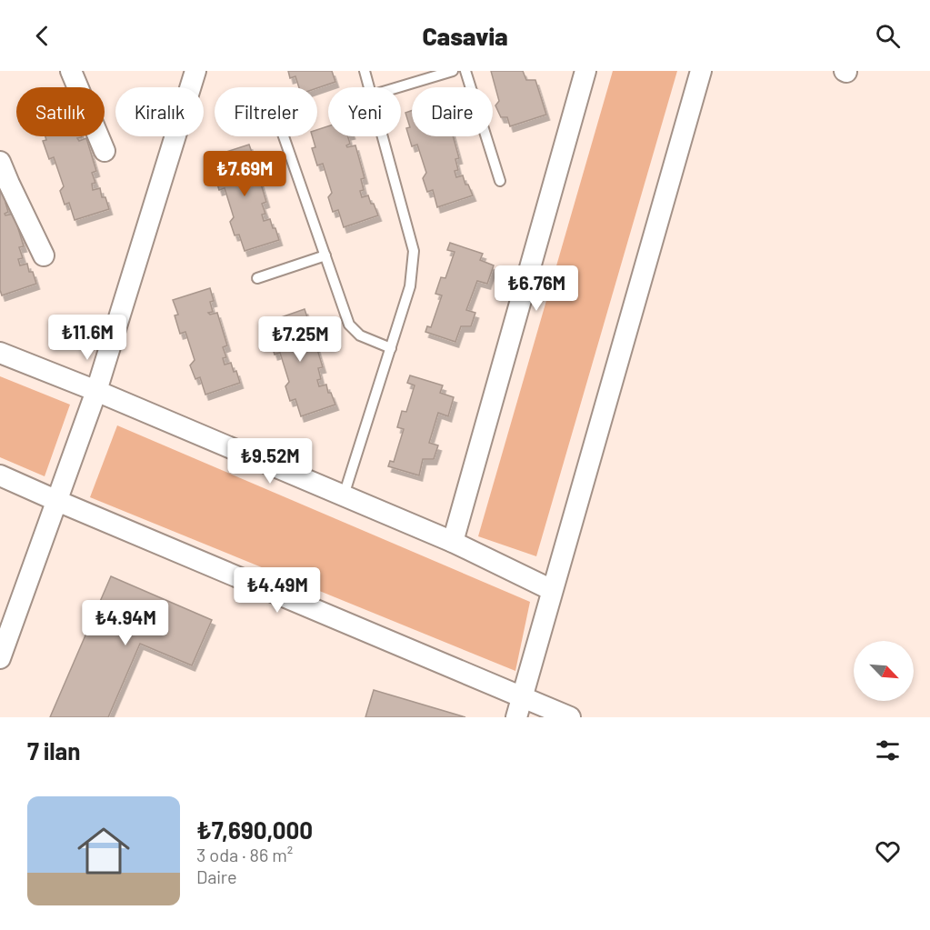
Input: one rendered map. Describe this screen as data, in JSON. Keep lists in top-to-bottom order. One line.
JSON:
{"north":"bottom right","page":{"header":"Casavia","chip":["Satılık","Kiralık","Filtreler","Yeni","Daire"],"price":["₺7.69M","₺6.76M","₺11.6M","₺7.25M","₺9.52M","₺4.49M","₺4.94M"],"heading":"7 ilan","list":[{"name":"₺7,690,000","note":"3 oda · 86 m² · Daire"}]}}
